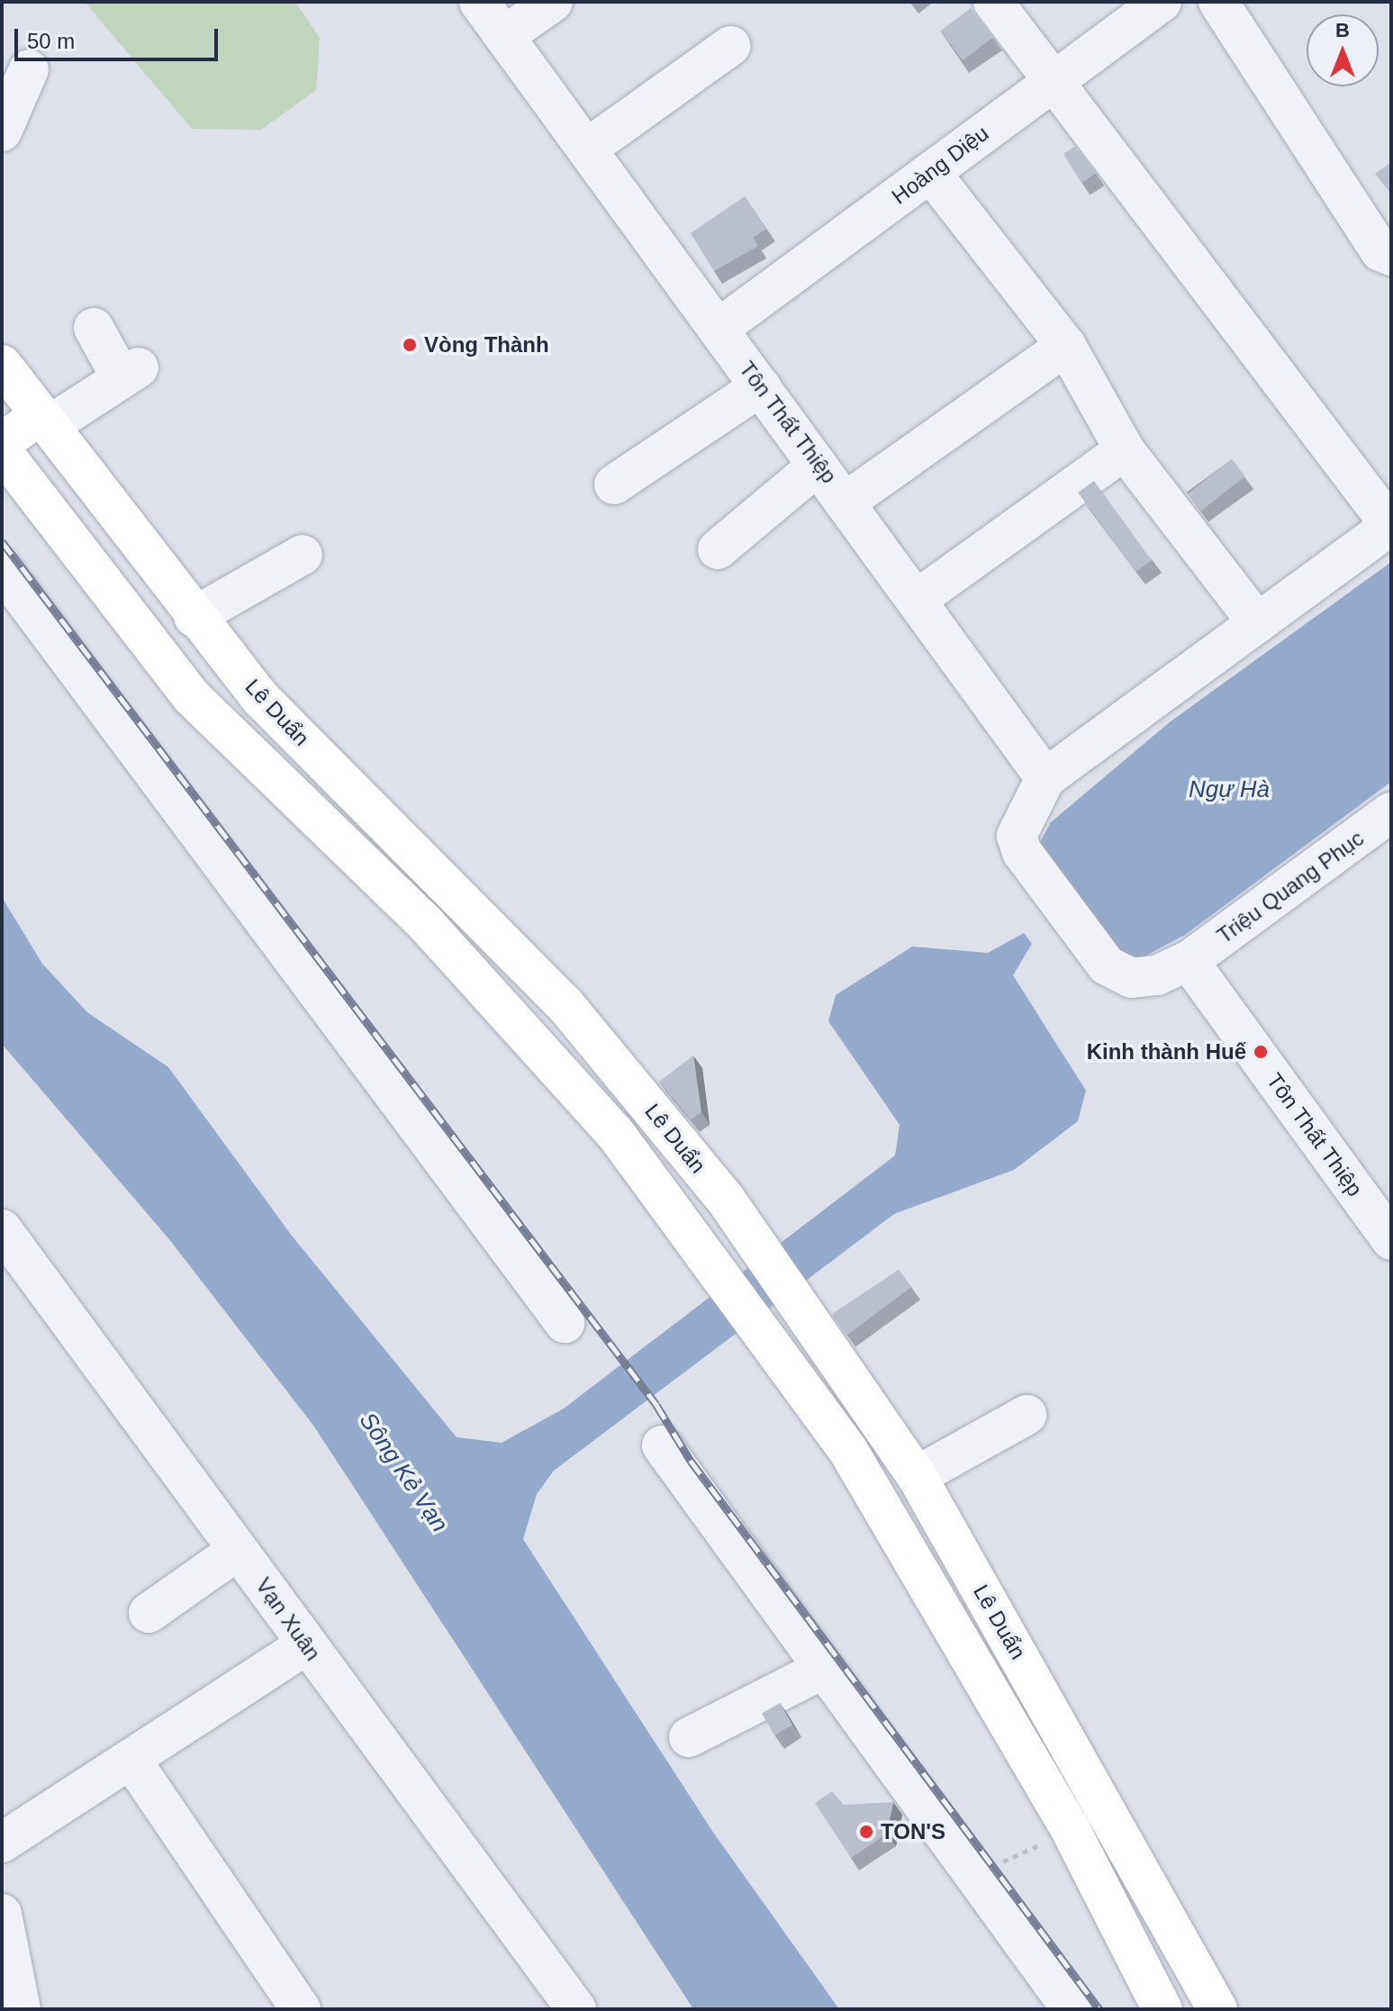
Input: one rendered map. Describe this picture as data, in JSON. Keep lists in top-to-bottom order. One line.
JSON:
{"streets":{"main road":["Lê Duẩn"],"street":["Hoàng Diệu","Tôn Thất Thiệp","Triệu Quang Phục","Vạn Xuân"]},"crossings":[["Hoàng Diệu","Tôn Thất Thiệp"],["Tôn Thất Thiệp","Triệu Quang Phục"]],"water":["Ngự Hà","Sông Kẻ Vạn"],"places":["Vòng Thành","Kinh thành Huế","TON'S"],"scale_bar":"50 m","north":"top"}
